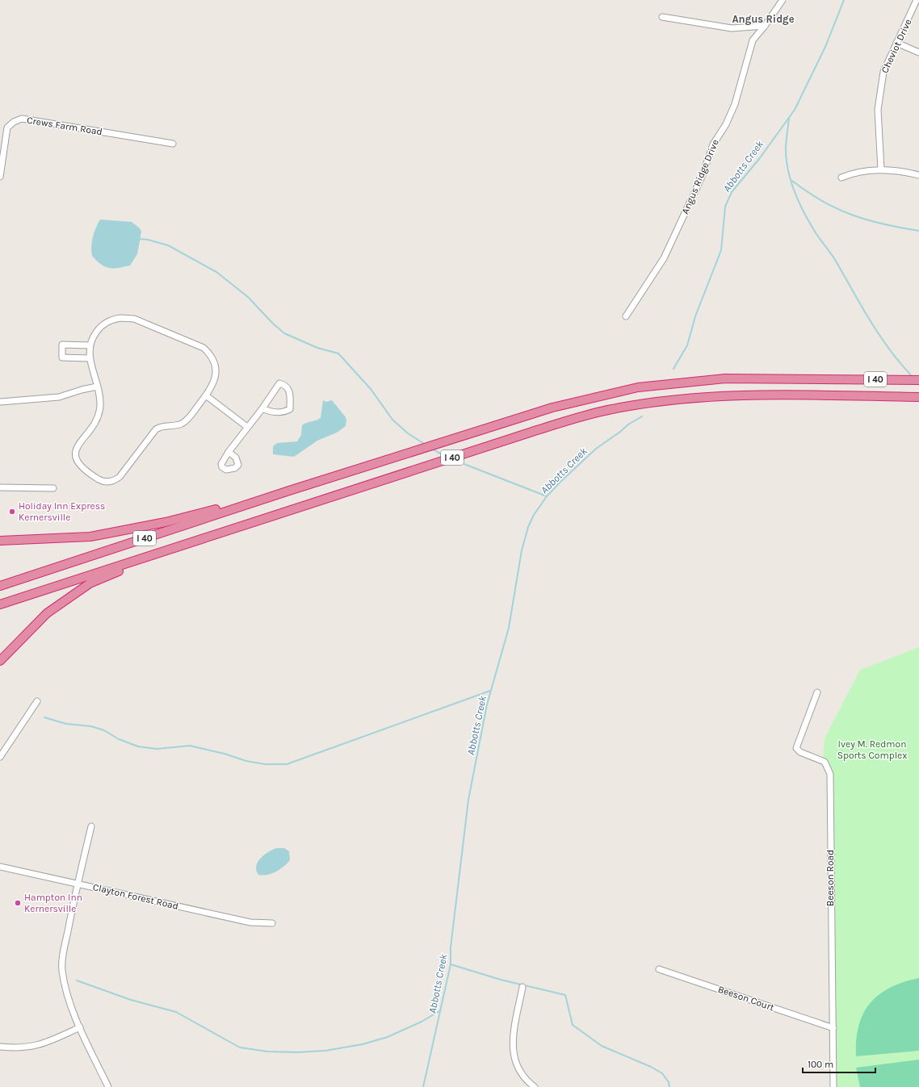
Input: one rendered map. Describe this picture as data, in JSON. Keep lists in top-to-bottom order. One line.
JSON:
{"streets":{"highway":["I 40"],"street":["Cheviot Drive","Crews Farm Road","Angus Ridge Drive","Beeson Road","Clayton Forest Road","Beeson Court"]},"crossings":[["Beeson Road","Beeson Court"]],"districts":["Angus Ridge"],"water":["Abbotts Creek"],"parks":["Ivey M. Redmon Sports Complex"],"places":["Holiday Inn Express Kernersville","Hampton Inn Kernersville"],"scale_bar":"100 m"}
